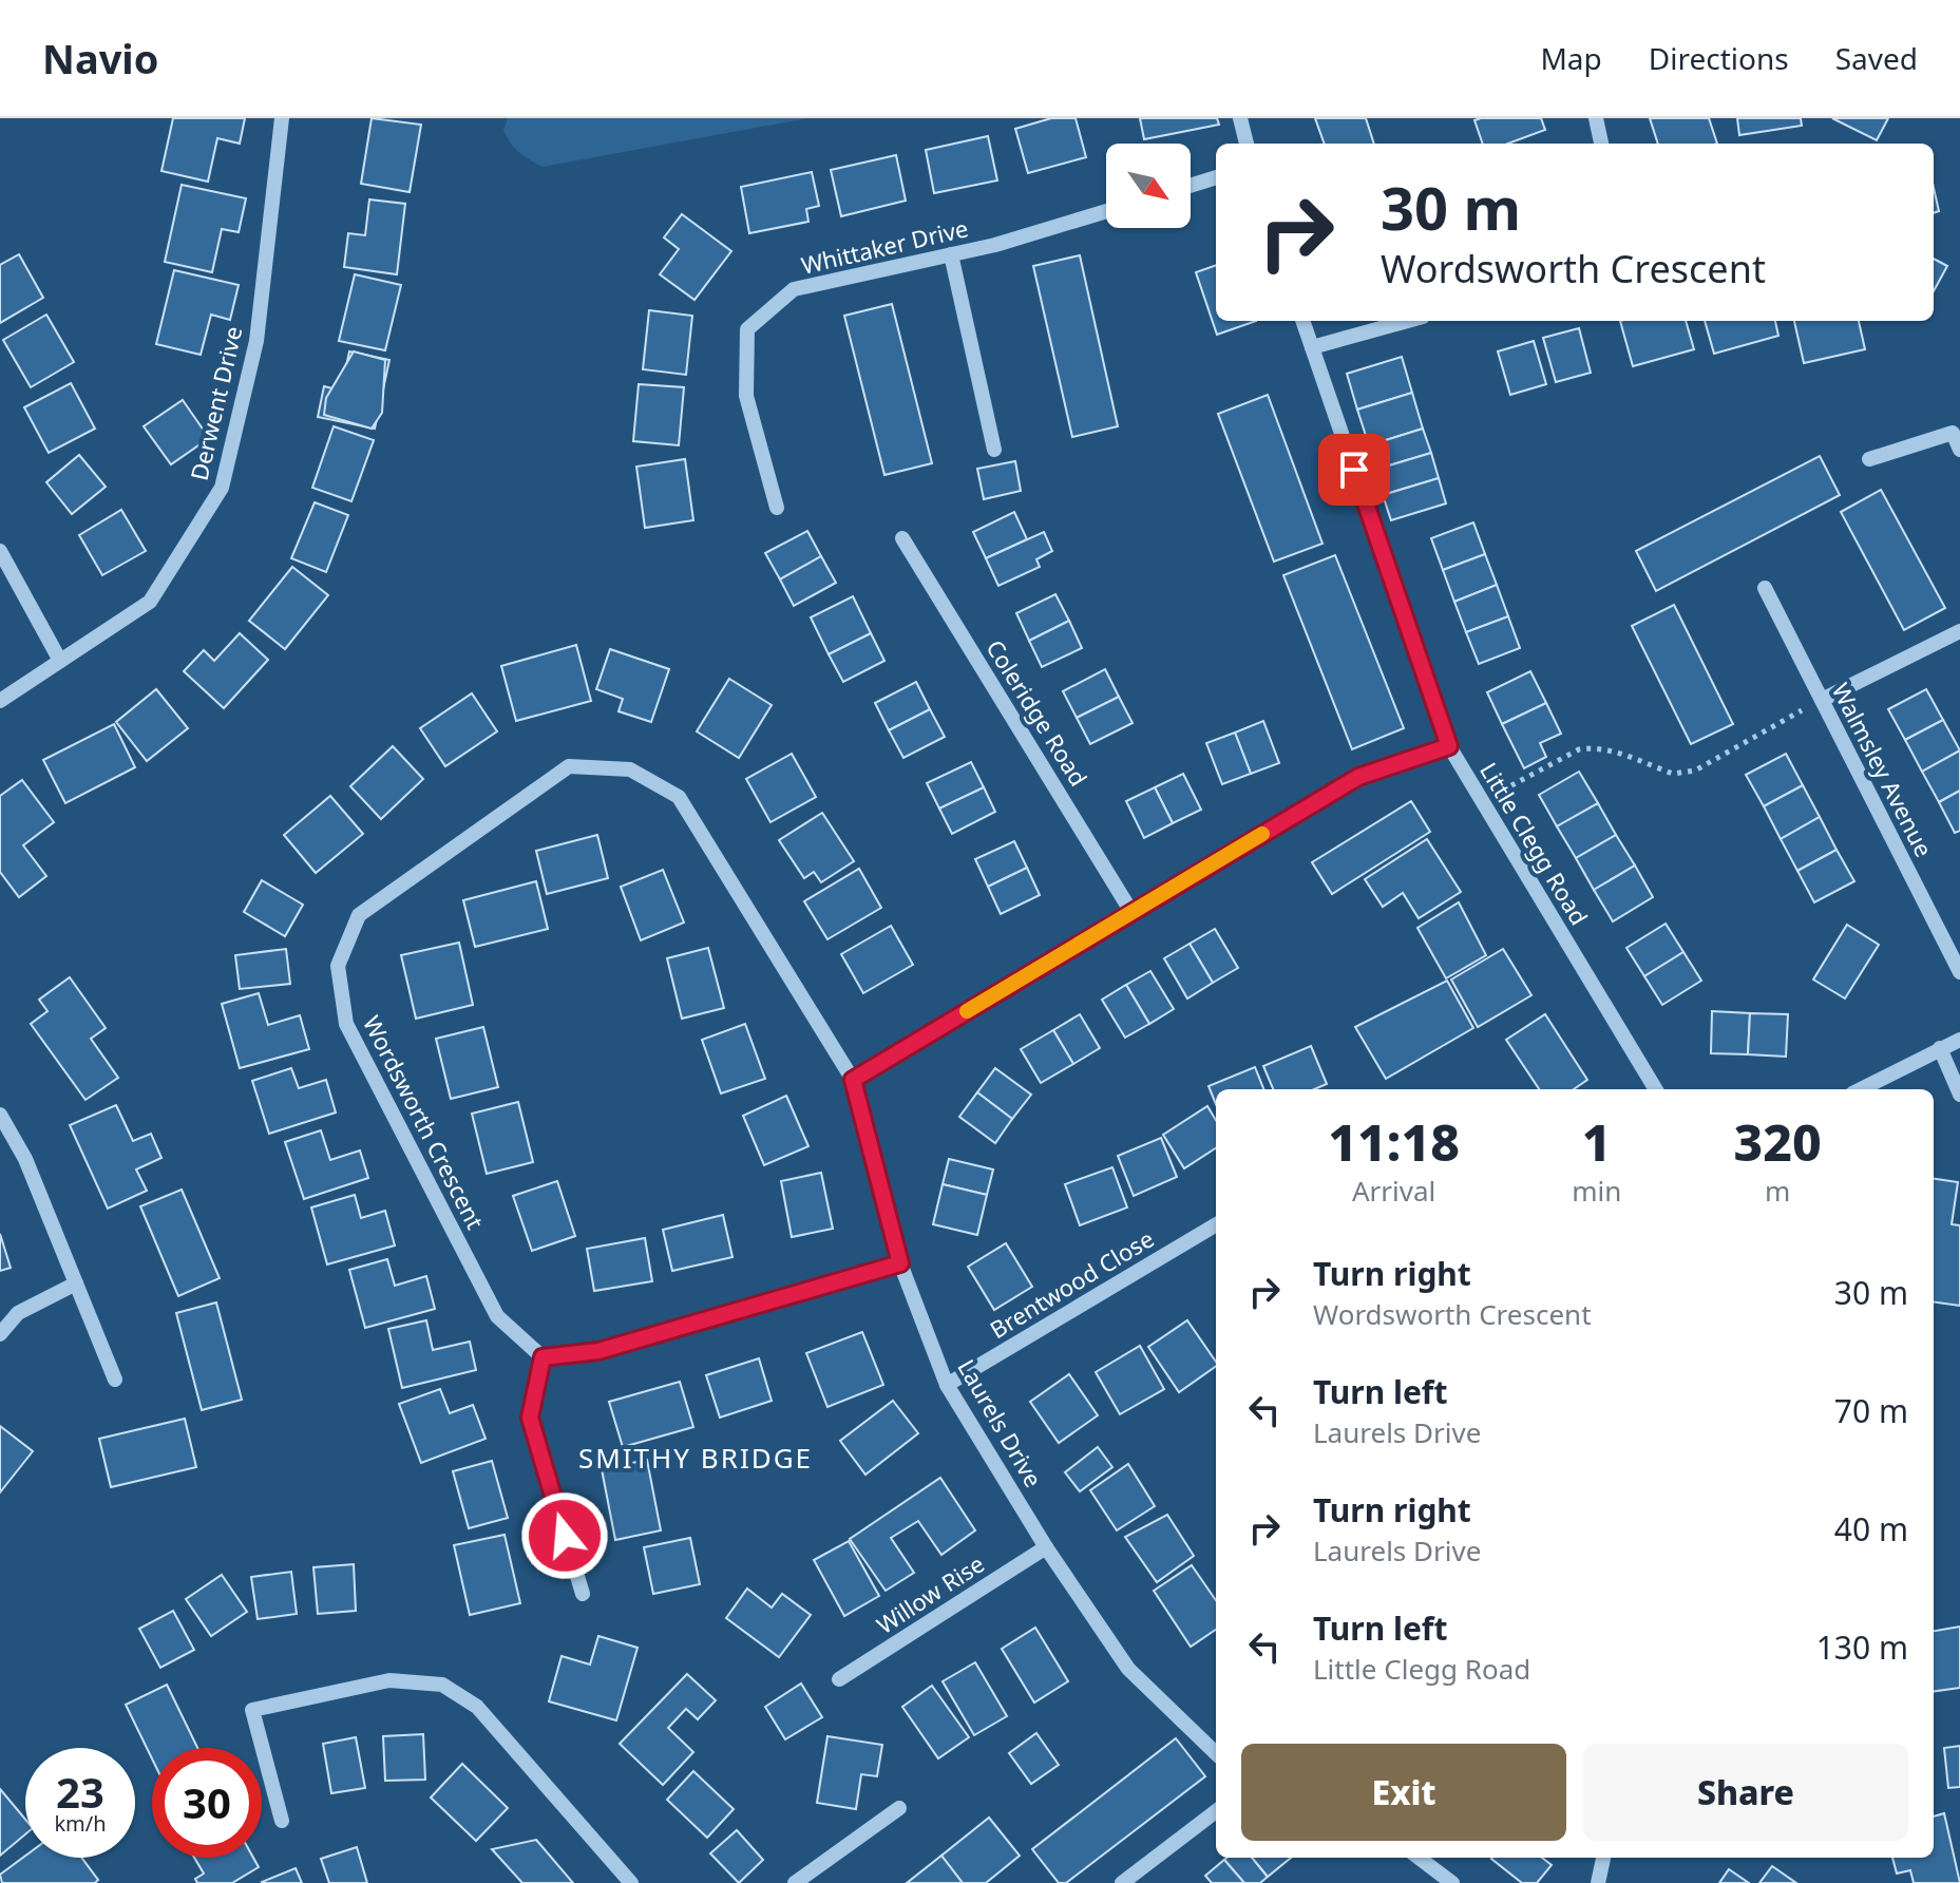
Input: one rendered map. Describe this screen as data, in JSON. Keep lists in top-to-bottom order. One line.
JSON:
{"streets":{"street":["Whittaker Drive","Derwent Drive","Coleridge Road","Walmsley Avenue","Little Clegg Road","Wordsworth Crescent","Brentwood Close","Laurels Drive","Willow Rise"]},"crossings":[["Wordsworth Crescent","Laurels Drive"],["Brentwood Close","Laurels Drive"],["Laurels Drive","Willow Rise"]],"districts":["SMITHY BRIDGE"],"north":"bottom right","page":{"header":"Navio","nav":["Map","Directions","Saved"],"turn":["30 m","Wordsworth Crescent"],"eta":["11:18","Arrival","1","min","320","m"],"list":[{"name":"Turn right","note":"Wordsworth Crescent","value":"30 m"},{"name":"Turn left","note":"Laurels Drive","value":"70 m"},{"name":"Turn right","note":"Laurels Drive","value":"40 m"},{"name":"Turn left","note":"Little Clegg Road","value":"130 m"}],"buttons":["Exit","Share"],"speed":"23 km/h","limit":"30"}}
